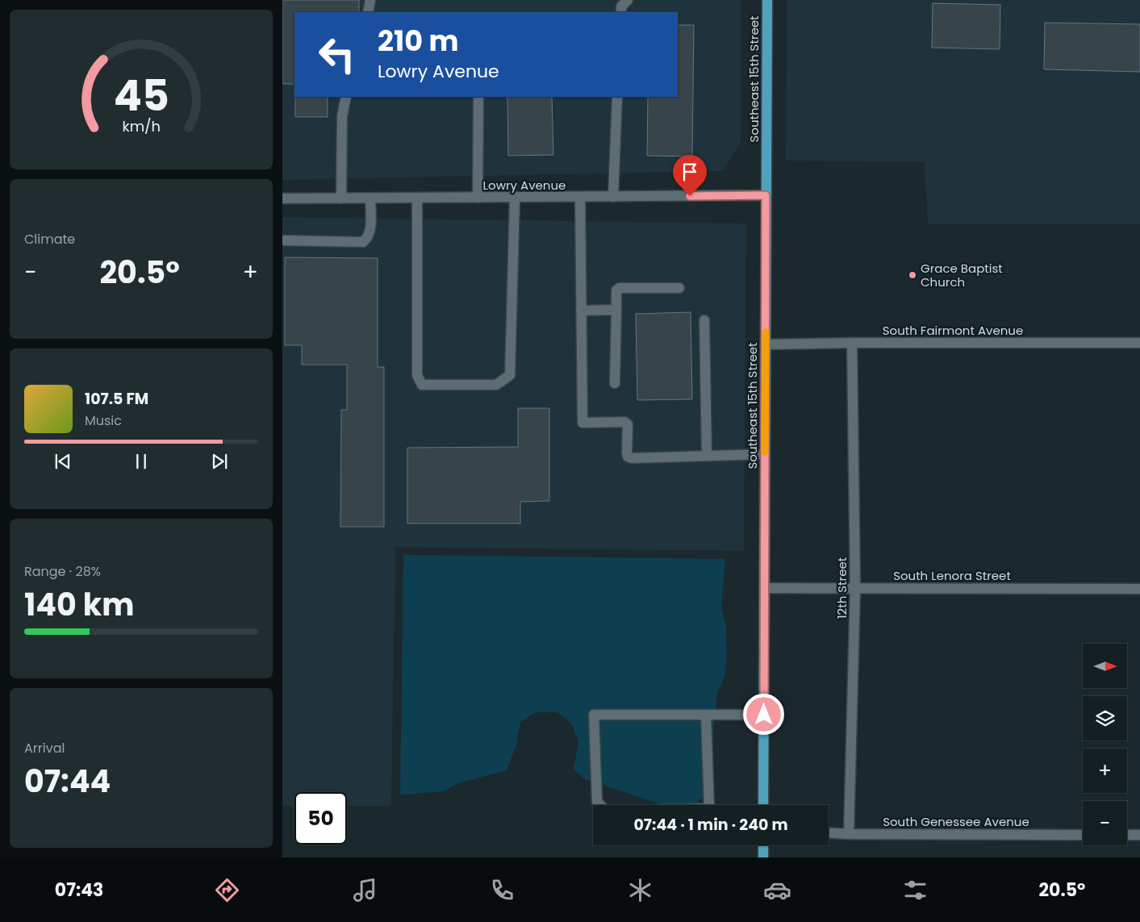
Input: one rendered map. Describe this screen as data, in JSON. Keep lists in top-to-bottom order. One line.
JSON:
{"streets":{"main road":["Southeast 15th Street"],"street":["Lowry Avenue","South Fairmont Avenue","South Lenora Street","12th Street","South Genessee Avenue"]},"crossings":[["Southeast 15th Street","Lowry Avenue"],["Southeast 15th Street","South Fairmont Avenue"],["Southeast 15th Street","South Lenora Street"],["South Fairmont Avenue","12th Street"],["South Lenora Street","12th Street"],["12th Street","South Genessee Avenue"]],"places":["Grace Baptist Church"],"north":"right","page":{"turn":["210 m","Lowry Avenue"],"tile":["Climate",["Range · 28%","140 km"],["Arrival","07:44"]],"heat":["−","20.5°","+"],"song":["107.5 FM","Music"],"map_buttons":["+","−"],"limit":"50","trip":"07:44 · 1 min · 240 m","tabs":["07:43","20.5°"],"gauge":["45","km/h"]}}
